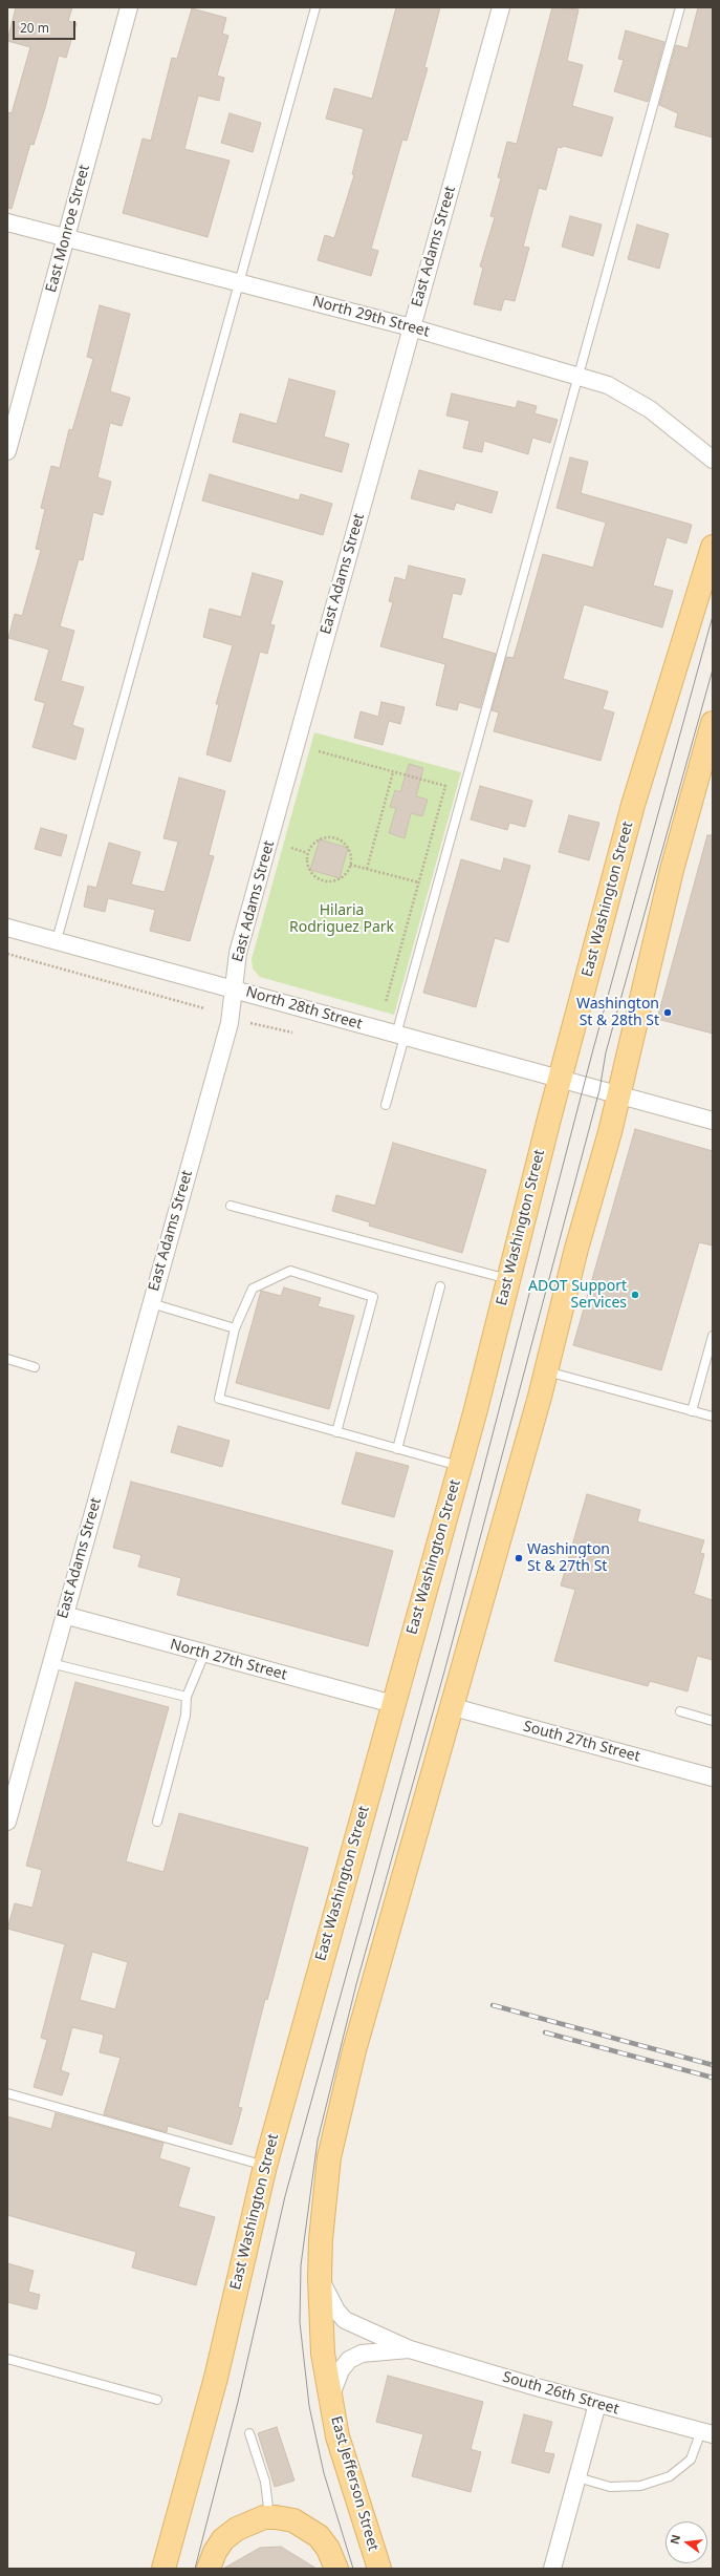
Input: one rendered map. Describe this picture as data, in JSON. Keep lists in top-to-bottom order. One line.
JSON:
{"streets":{"main road":["East Washington Street","East Jefferson Street"],"street":["East Monroe Street","East Adams Street","North 29th Street","North 28th Street","North 27th Street","South 27th Street","South 26th Street"]},"crossings":[["East Monroe Street","North 29th Street"],["East Adams Street","North 29th Street"],["East Adams Street","North 28th Street"],["East Adams Street","North 27th Street"],["East Washington Street","North 28th Street"],["East Washington Street","North 27th Street"],["South 27th Street","East Jefferson Street"],["South 26th Street","East Jefferson Street"]],"parks":["Hilaria Rodriguez Park"],"places":["Washington St & 28th St","ADOT Support Services","Washington St & 27th St"],"scale_bar":"20 m","north":"left"}
